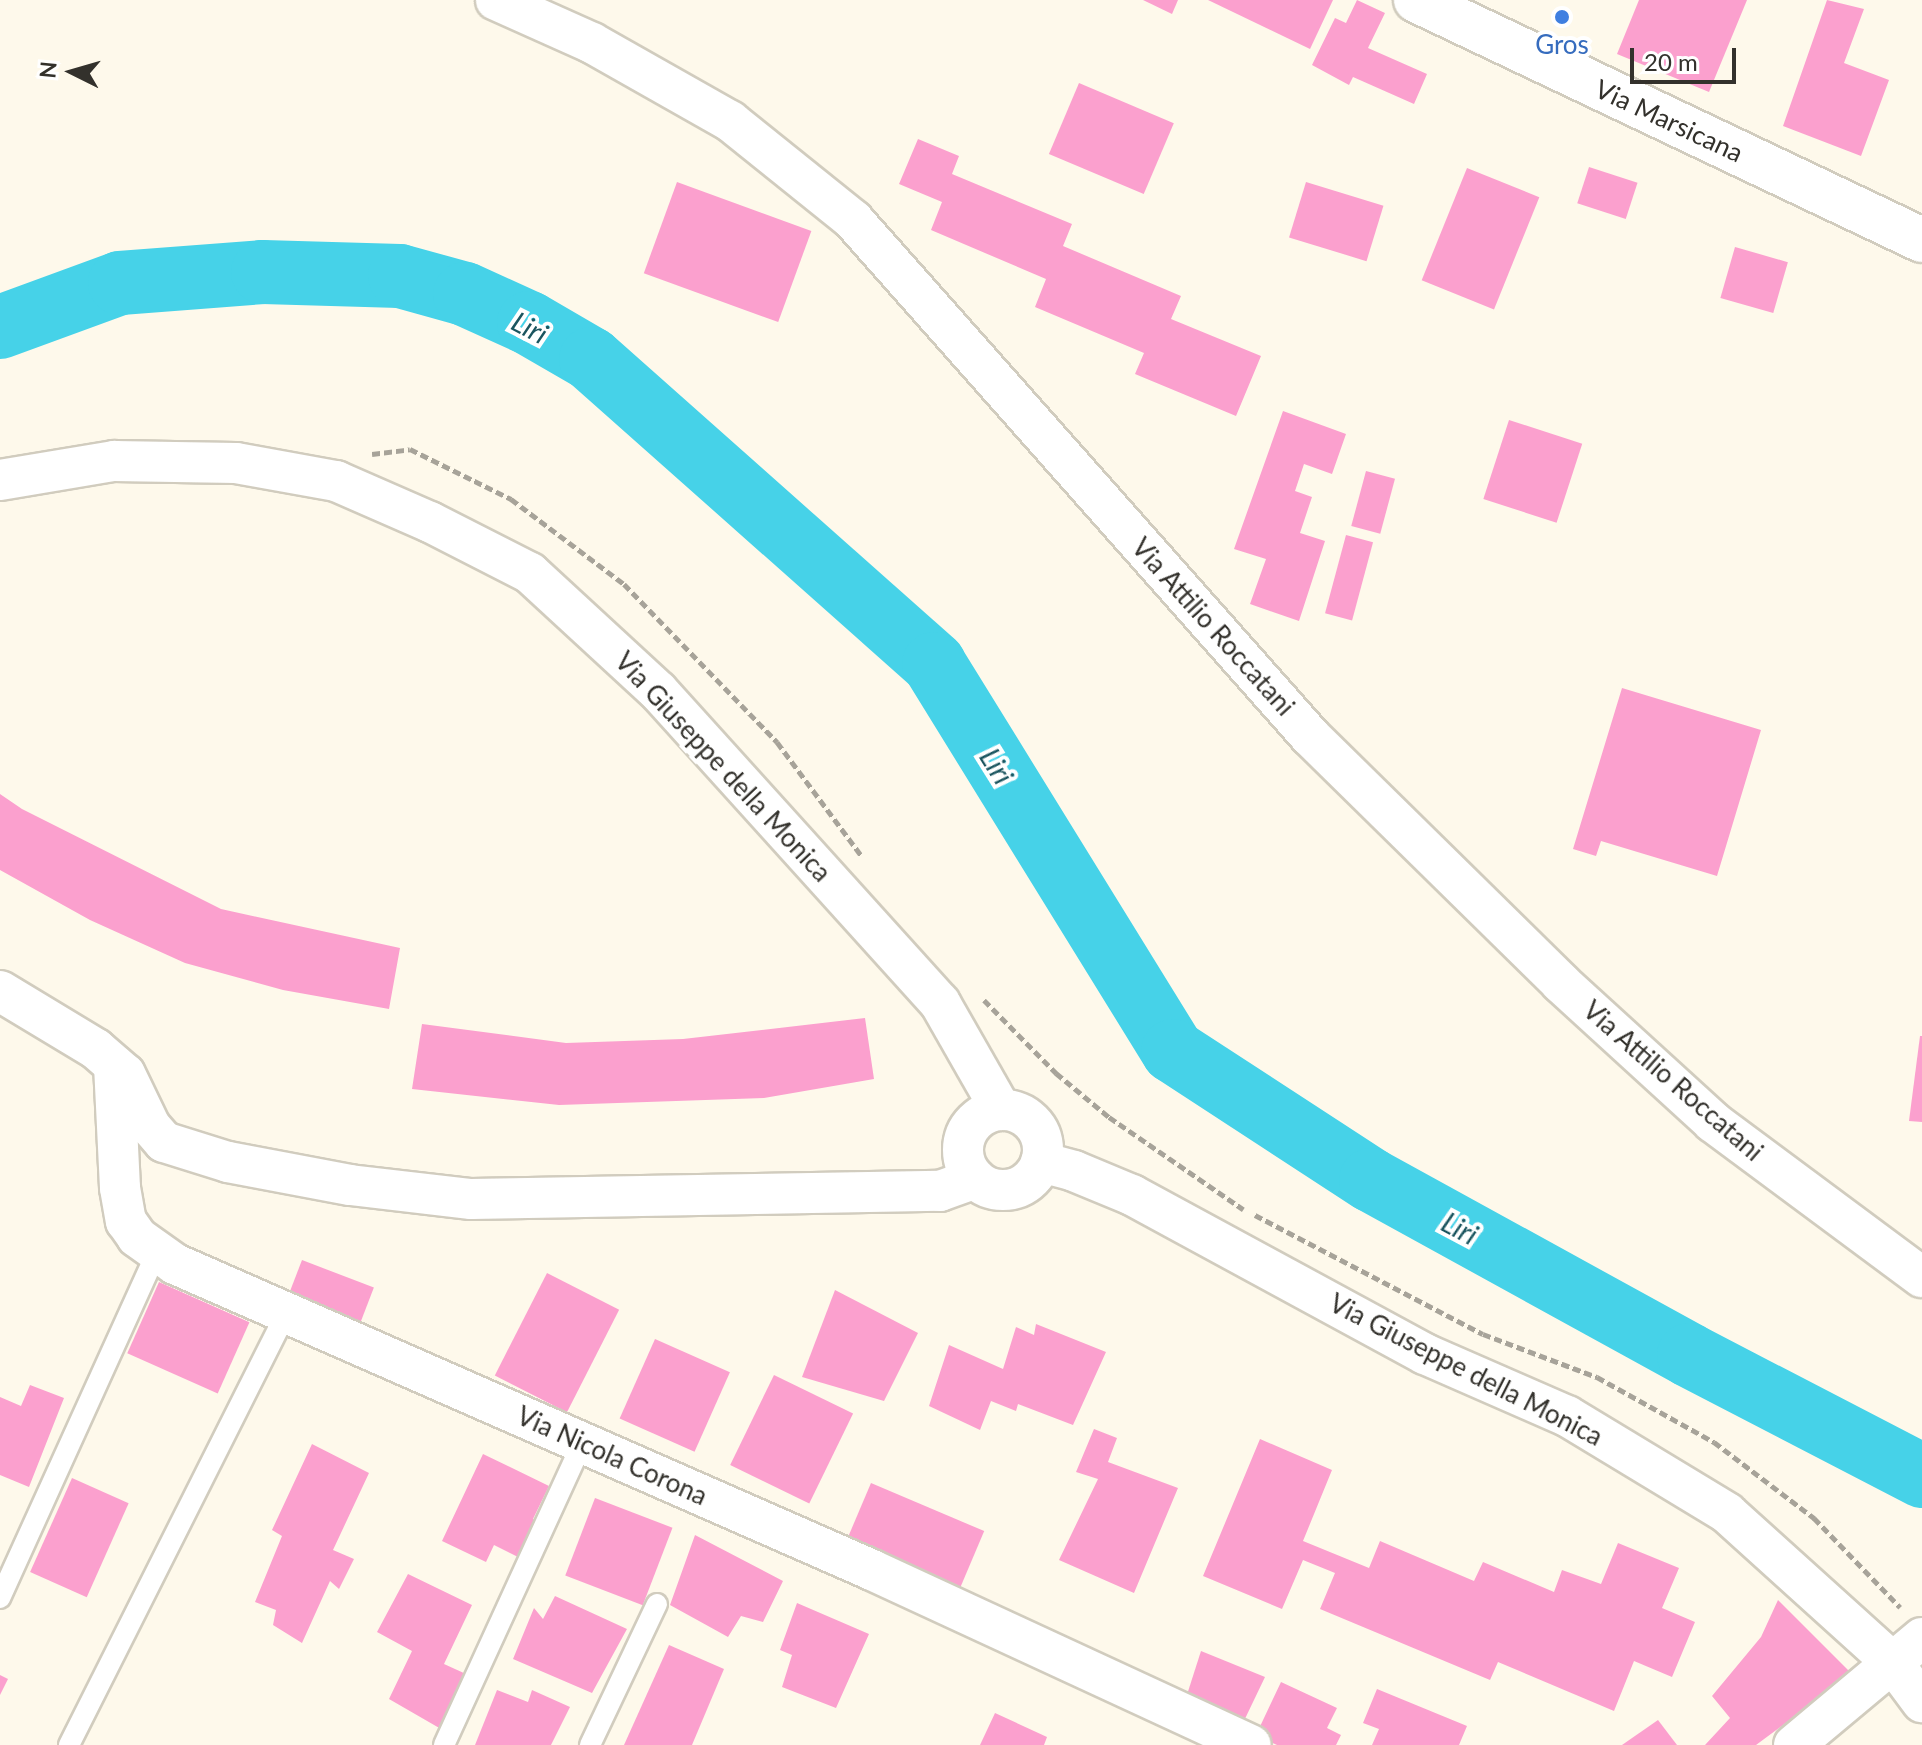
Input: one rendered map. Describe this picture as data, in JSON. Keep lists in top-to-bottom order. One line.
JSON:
{"streets":{"main road":["Via Marsicana"],"street":["Via Attilio Roccatani","Via Giuseppe della Monica","Via Nicola Corona"]},"water":["Liri"],"places":["Gros"],"scale_bar":"20 m","north":"left"}
